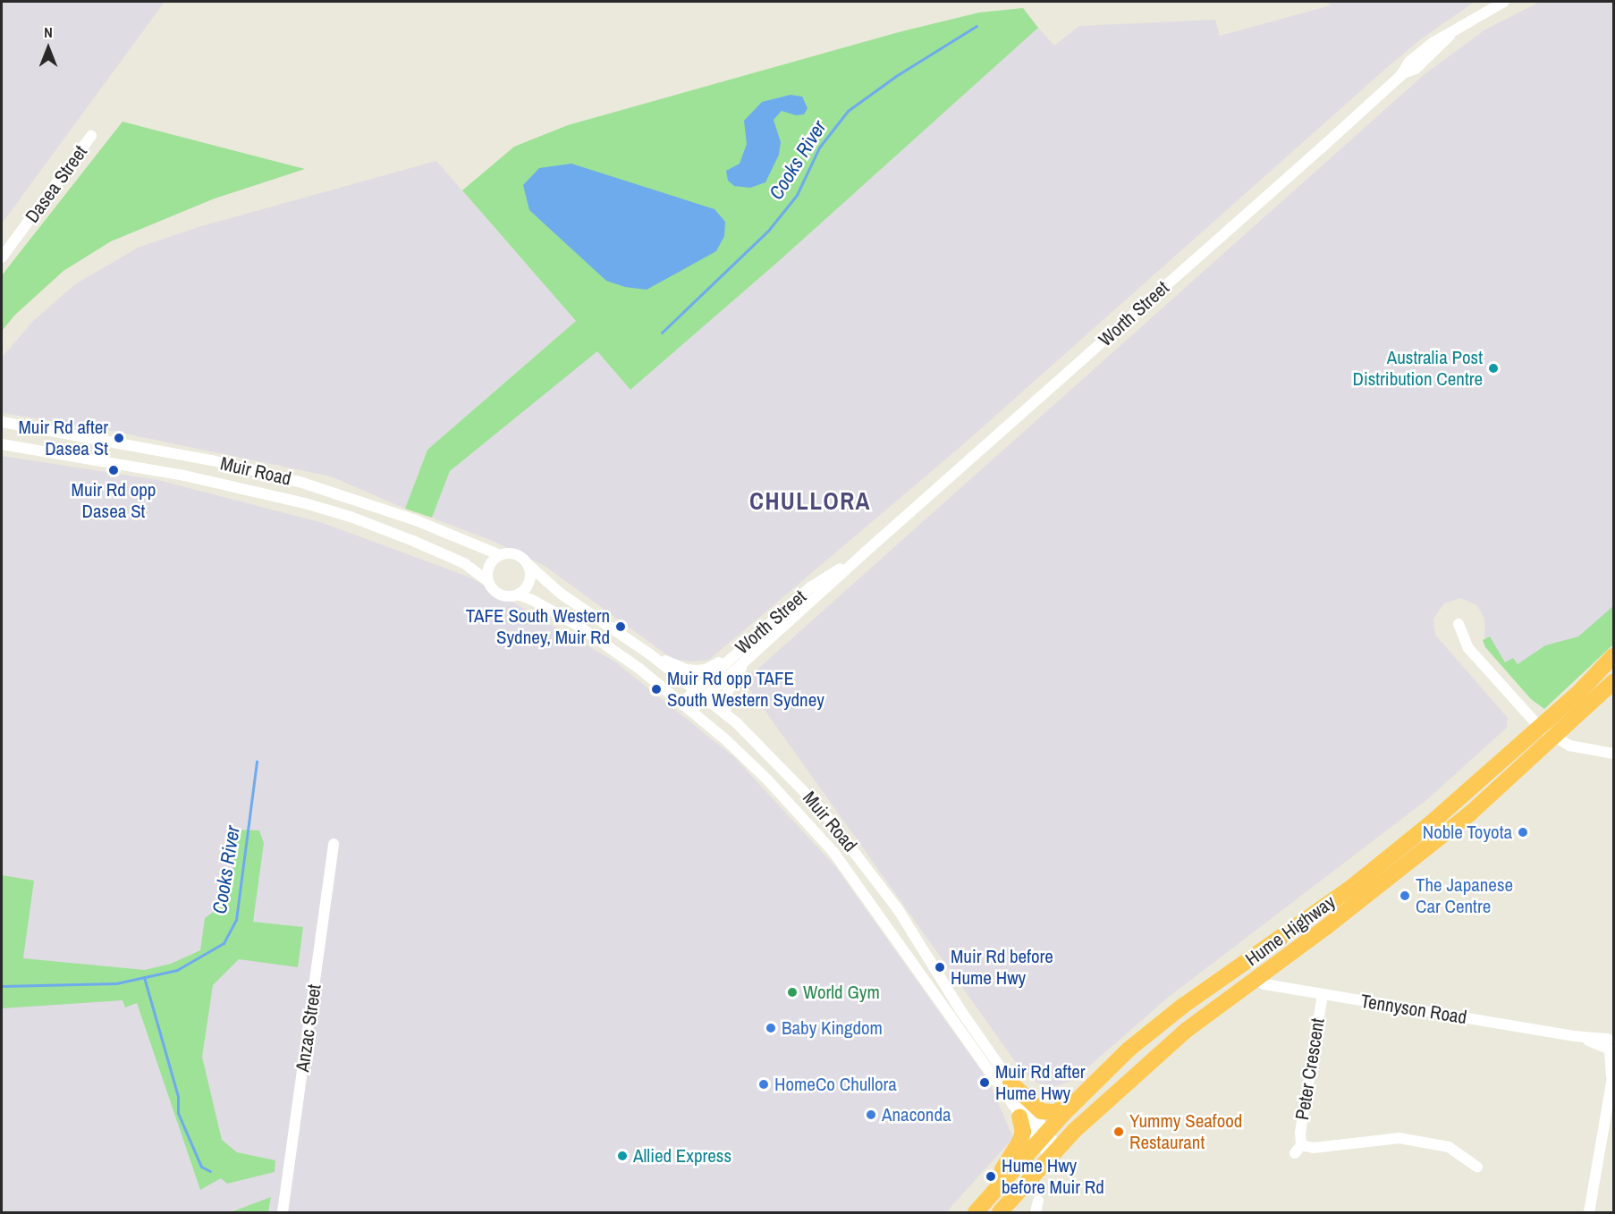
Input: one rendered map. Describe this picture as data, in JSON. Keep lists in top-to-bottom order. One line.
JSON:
{"streets":{"highway":["Hume Highway"],"street":["Dasea Street","Worth Street","Muir Road","Tennyson Road","Anzac Street","Peter Crescent"]},"crossings":[["Worth Street","Muir Road"],["Muir Road","Hume Highway"],["Hume Highway","Tennyson Road"],["Tennyson Road","Peter Crescent"]],"districts":["CHULLORA"],"water":["Cooks River"],"places":["Australia Post Distribution Centre","Muir Rd after Dasea St","Muir Rd opp Dasea St","TAFE South Western Sydney, Muir Rd","Muir Rd opp TAFE South Western Sydney","Noble Toyota","The Japanese Car Centre","Muir Rd before Hume Hwy","World Gym","Baby Kingdom","Muir Rd after Hume Hwy","HomeCo Chullora","Anaconda","Yummy Seafood Restaurant","Allied Express","Hume Hwy before Muir Rd"],"north":"top"}
